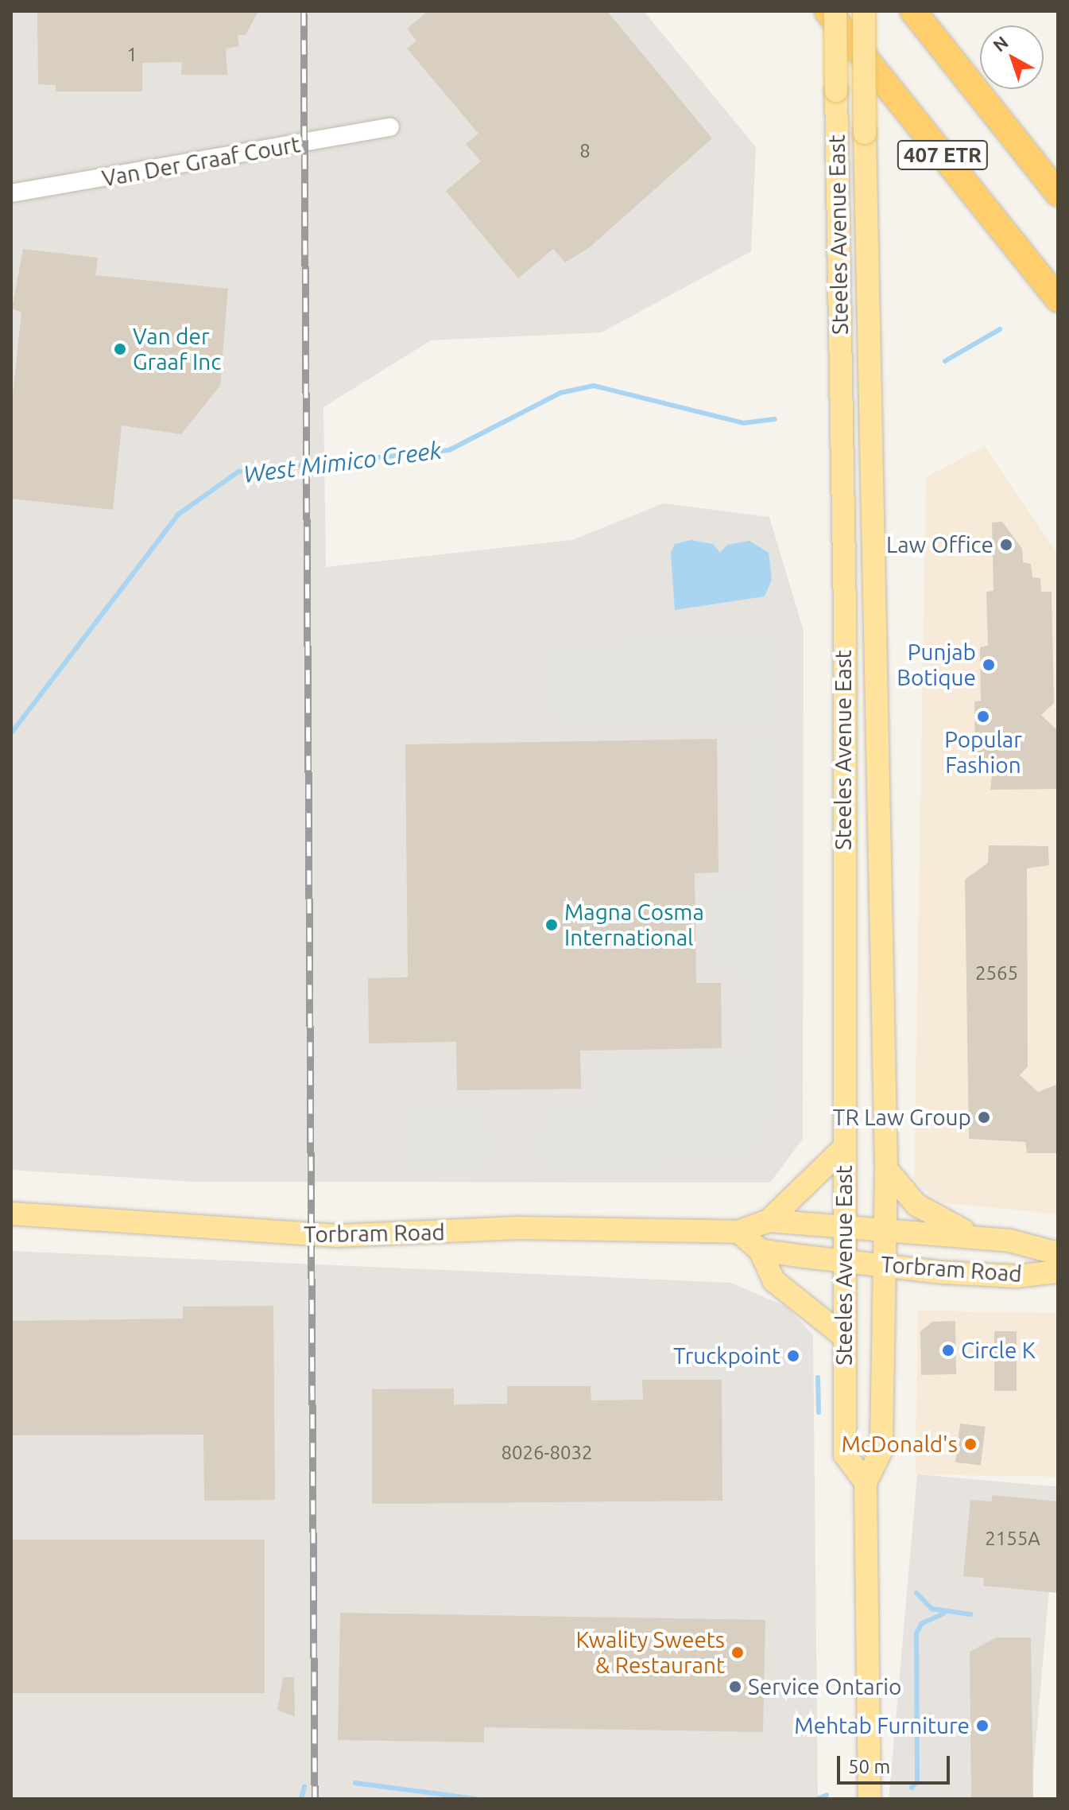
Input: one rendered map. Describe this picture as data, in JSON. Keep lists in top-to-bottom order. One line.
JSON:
{"streets":{"highway":["407 ETR"],"main road":["Steeles Avenue East","Torbram Road"],"street":["Van Der Graaf Court"]},"crossings":[["Steeles Avenue East","Torbram Road"]],"water":["West Mimico Creek"],"places":["Van der Graaf Inc","Law Office","Punjab Botique","Popular Fashion","Magna Cosma International","TR Law Group","Circle K","Truckpoint","McDonald's","Kwality Sweets & Restaurant","Service Ontario","Mehtab Furniture"],"house_numbers":["1","8","2565","8026-8032","2155A"],"scale_bar":"50 m","north":"top left"}
